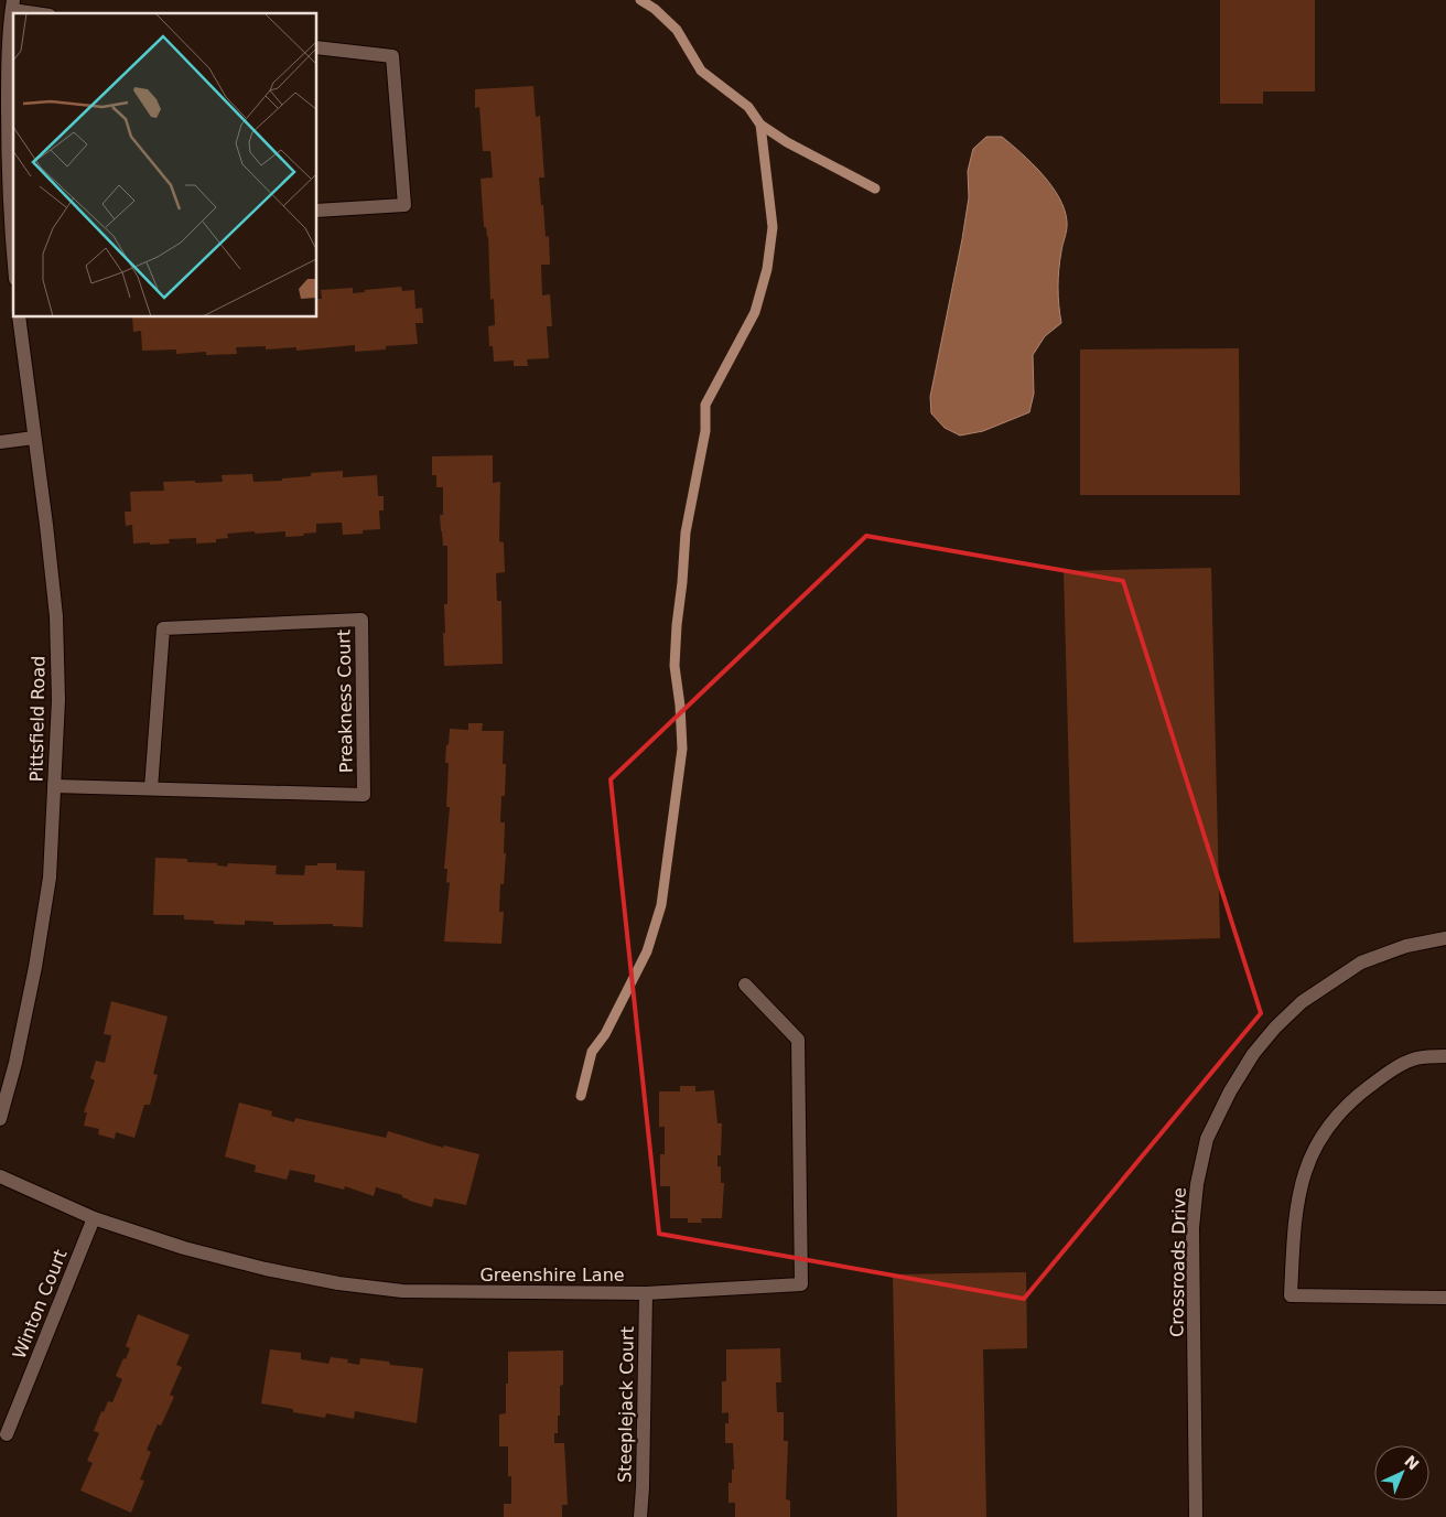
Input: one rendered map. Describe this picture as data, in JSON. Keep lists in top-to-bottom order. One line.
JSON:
{"streets":{"street":["Preakness Court","Pittsfield Road","Crossroads Drive","Greenshire Lane","Winton Court","Steeplejack Court"]},"crossings":[["Preakness Court","Pittsfield Road"],["Greenshire Lane","Winton Court"],["Greenshire Lane","Steeplejack Court"]],"north":"top right"}
